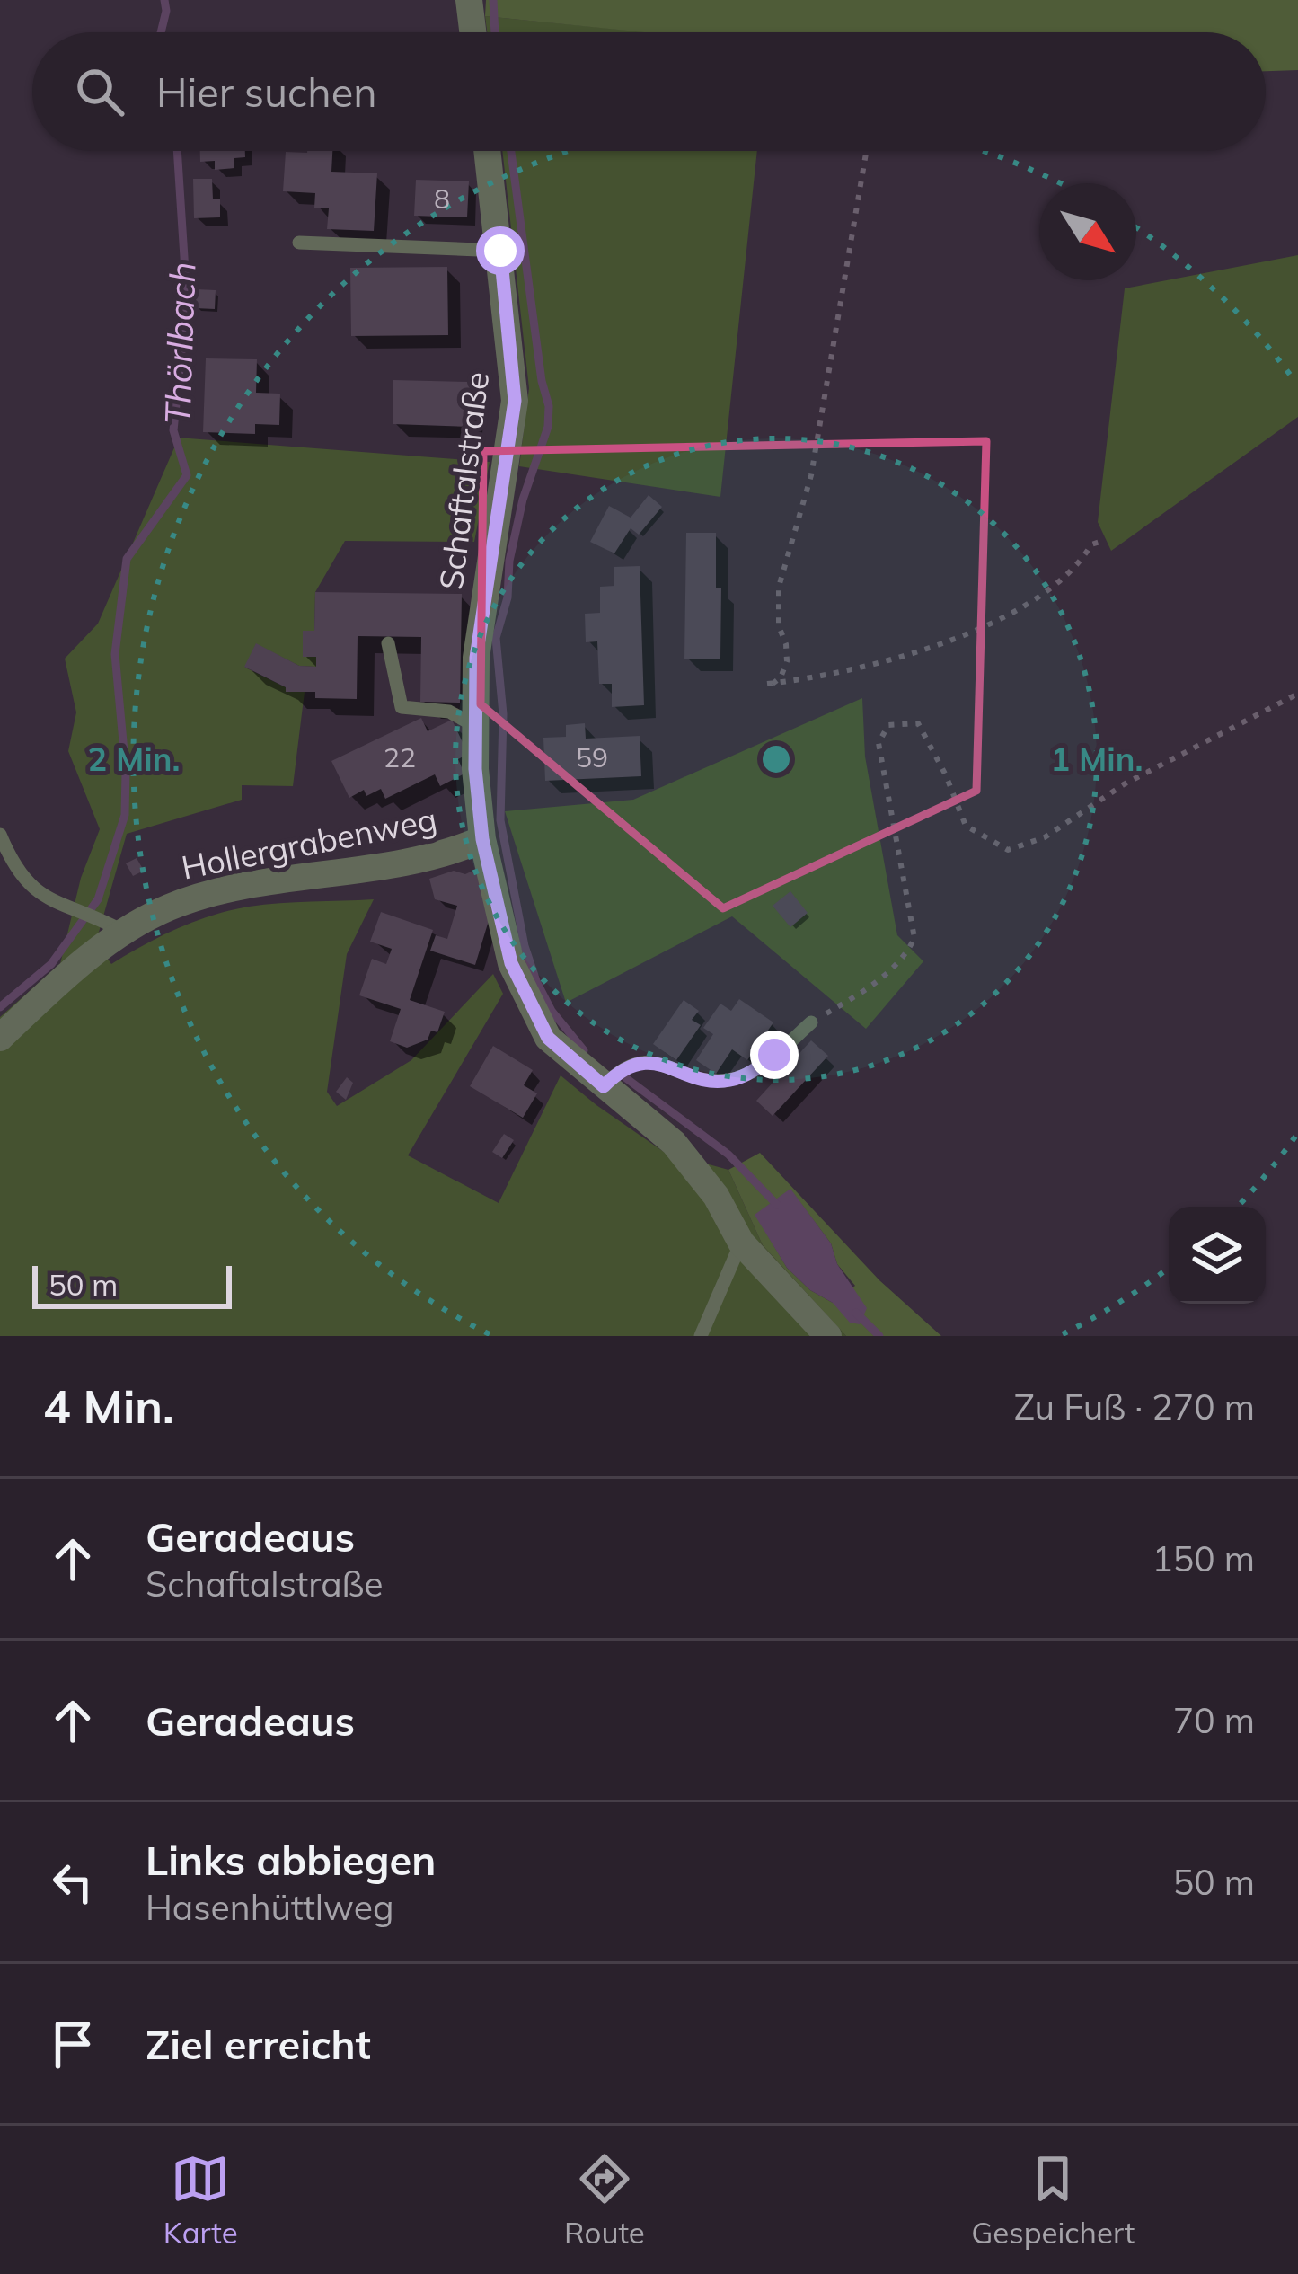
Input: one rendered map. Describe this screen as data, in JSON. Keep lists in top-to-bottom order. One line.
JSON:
{"streets":{"street":["Schaftalstraße","Hollergrabenweg"]},"crossings":[["Schaftalstraße","Hollergrabenweg"]],"water":["Thörlbach"],"house_numbers":["8","22","59"],"scale_bar":"50 m","north":"bottom right","page":{"search":"Hier suchen","scale":"50 m","heading":["4 Min.","Zu Fuß · 270 m"],"list":[["Geradeaus","Schaftalstraße","150 m"],["Geradeaus","70 m"],["Links abbiegen","Hasenhüttlweg","50 m"],"Ziel erreicht"],"nav":["Karte","Route","Gespeichert"]},"rings":["1 Min.","2 Min."]}
